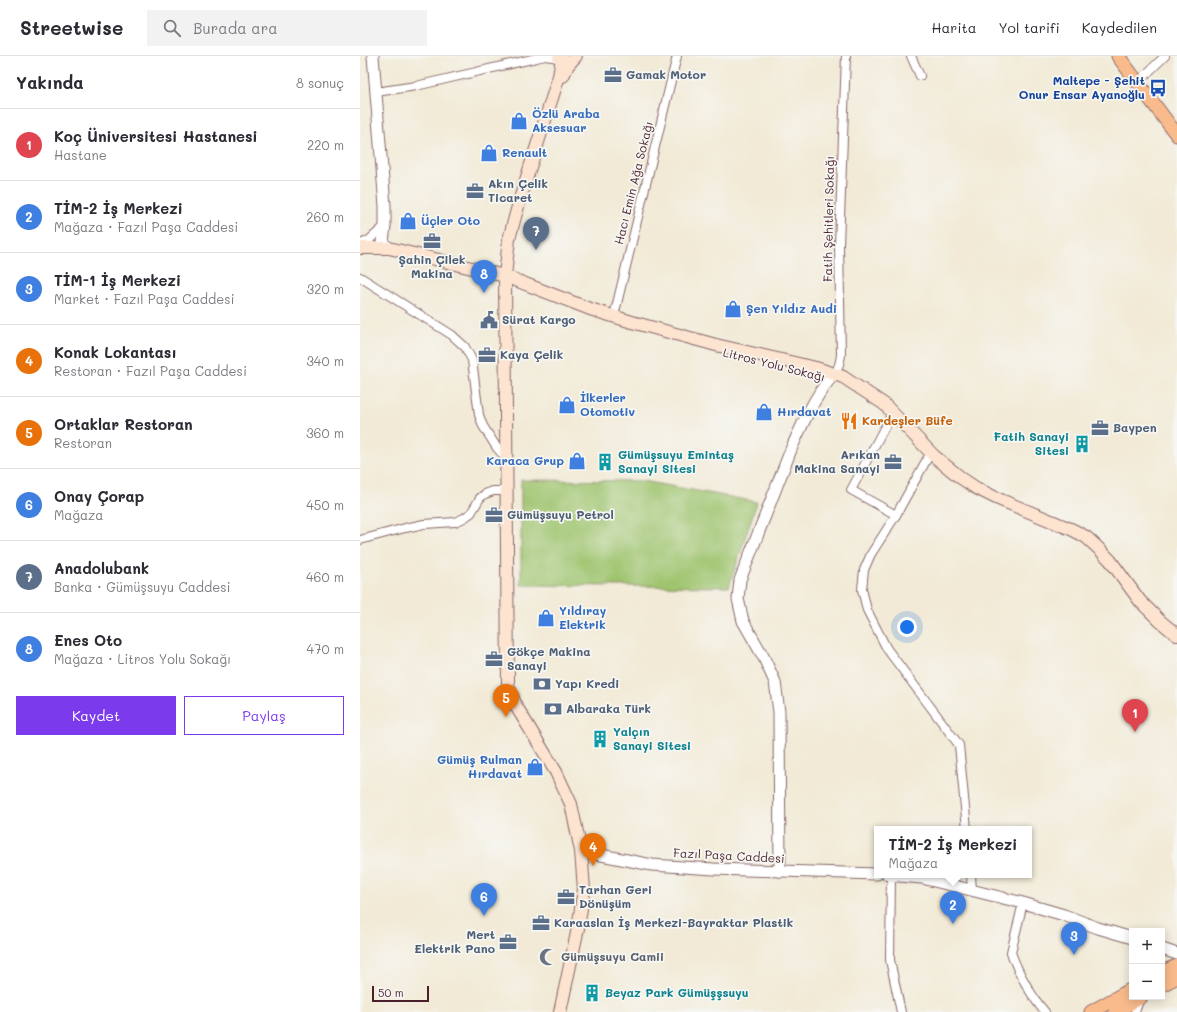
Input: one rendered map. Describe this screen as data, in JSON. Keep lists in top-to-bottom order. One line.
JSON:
{"streets":{"main road":["Litros Yolu Sokağı"],"street":["Hacı Emin Ağa Sokağı","Fatih Şehitleri Sokağı","Fazıl Paşa Caddesi"]},"crossings":[["Hacı Emin Ağa Sokağı","Litros Yolu Sokağı"],["Fatih Şehitleri Sokağı","Litros Yolu Sokağı"]],"places":{"office":["Gamak Motor","Akın Çelik Ticaret","Şahin Çilek Makina","Kaya Çelik","Baypen","Arıkan Makina Sanayi","Gümüşsuyu Petrol","Gökçe Makina Sanayi","Tarhan Geri Dönüşüm","Karaaslan İş Merkezi-Bayraktar Plastik","Mert Elektrik Pano"],"bus stop":["Maltepe - Şehit Onur Ensar Ayanoğlu"],"shop":["Özlü Araba Aksesuar","Renault","Üçler Oto","Şen Yıldız Audi","İlkerler Otomotiv","Hırdavat","Karaca Grup","Yıldıray Elektrik","Gümüş Rulman Hırdavat"],"public building":["Sürat Kargo"],"restaurant":["Kardeşler Büfe"],"building":["Fatih Sanayi Sitesi","Gümüşsuyu Emintaş Sanayi Sitesi","Yalçın Sanayi Sitesi","Beyaz Park Gümüşşsuyu"],"bank":["Yapı Kredi","Albaraka Türk"],"mosque":["Gümüşsuyu Camii"]},"scale_bar":"50 m","page":{"header":"Streetwise","search":"Burada ara","nav":["Harita","Yol tarifi","Kaydedilen"],"heading":["Yakında","8 sonuç"],"list":[{"mark":"1","name":"Koç Üniversitesi Hastanesi","note":"Hastane","value":"220 m"},{"mark":"2","name":"TİM-2 İş Merkezi","note":"Mağaza · Fazıl Paşa Caddesi","value":"260 m"},{"mark":"3","name":"TİM-1 İş Merkezi","note":"Market · Fazıl Paşa Caddesi","value":"320 m"},{"mark":"4","name":"Konak Lokantası","note":"Restoran · Fazıl Paşa Caddesi","value":"340 m"},{"mark":"5","name":"Ortaklar Restoran","note":"Restoran","value":"360 m"},{"mark":"6","name":"Onay Çorap","note":"Mağaza","value":"450 m"},{"mark":"7","name":"Anadolubank","note":"Banka · Gümüşsuyu Caddesi","value":"460 m"},{"mark":"8","name":"Enes Oto","note":"Mağaza · Litros Yolu Sokağı","value":"470 m"}],"pins":["7","8","5","1","4","6","2","3"],"buttons":["Kaydet","Paylaş"],"popup":["TİM-2 İş Merkezi","Mağaza"],"map_buttons":["+","−"],"scale":"50 m"}}
